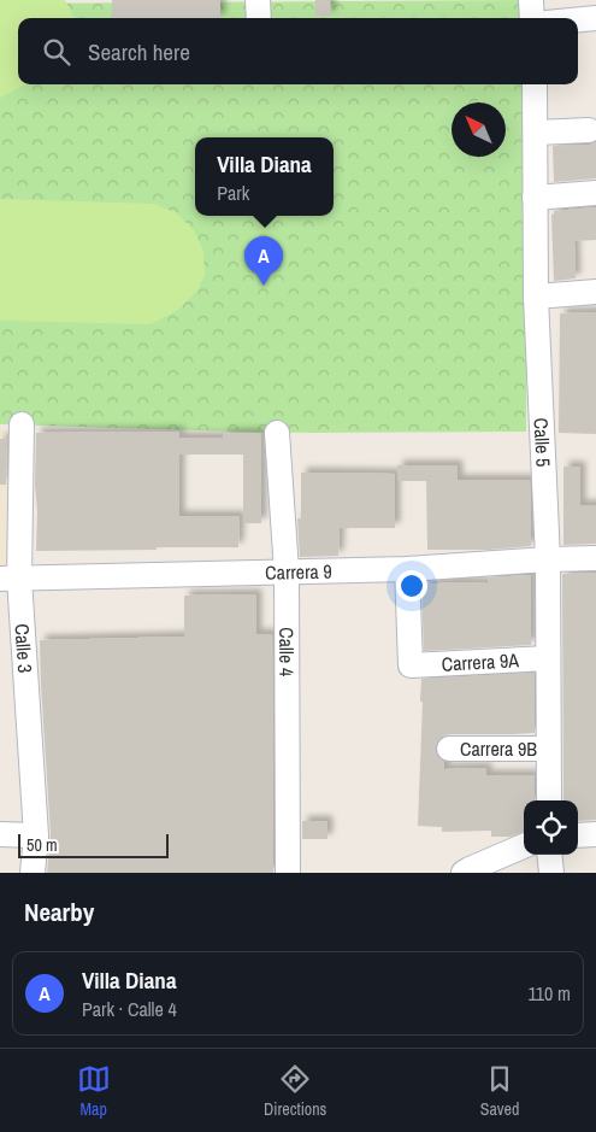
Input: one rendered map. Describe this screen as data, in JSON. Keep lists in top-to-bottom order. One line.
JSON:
{"streets":{"street":["Calle 5","Carrera 9","Calle 3","Calle 4","Carrera 9A","Carrera 9B"]},"crossings":[["Calle 5","Carrera 9"],["Calle 5","Carrera 9A"],["Calle 5","Carrera 9B"],["Carrera 9","Calle 3"],["Carrera 9","Calle 4"],["Carrera 9","Carrera 9A"]],"scale_bar":"50 m","north":"top left","page":{"search":"Search here","popup":["Villa Diana","Park"],"pins":"A","scale":"50 m","heading":"Nearby","list":[{"mark":"A","name":"Villa Diana","note":"Park · Calle 4","value":"110 m"}],"nav":["Map","Directions","Saved"]}}
